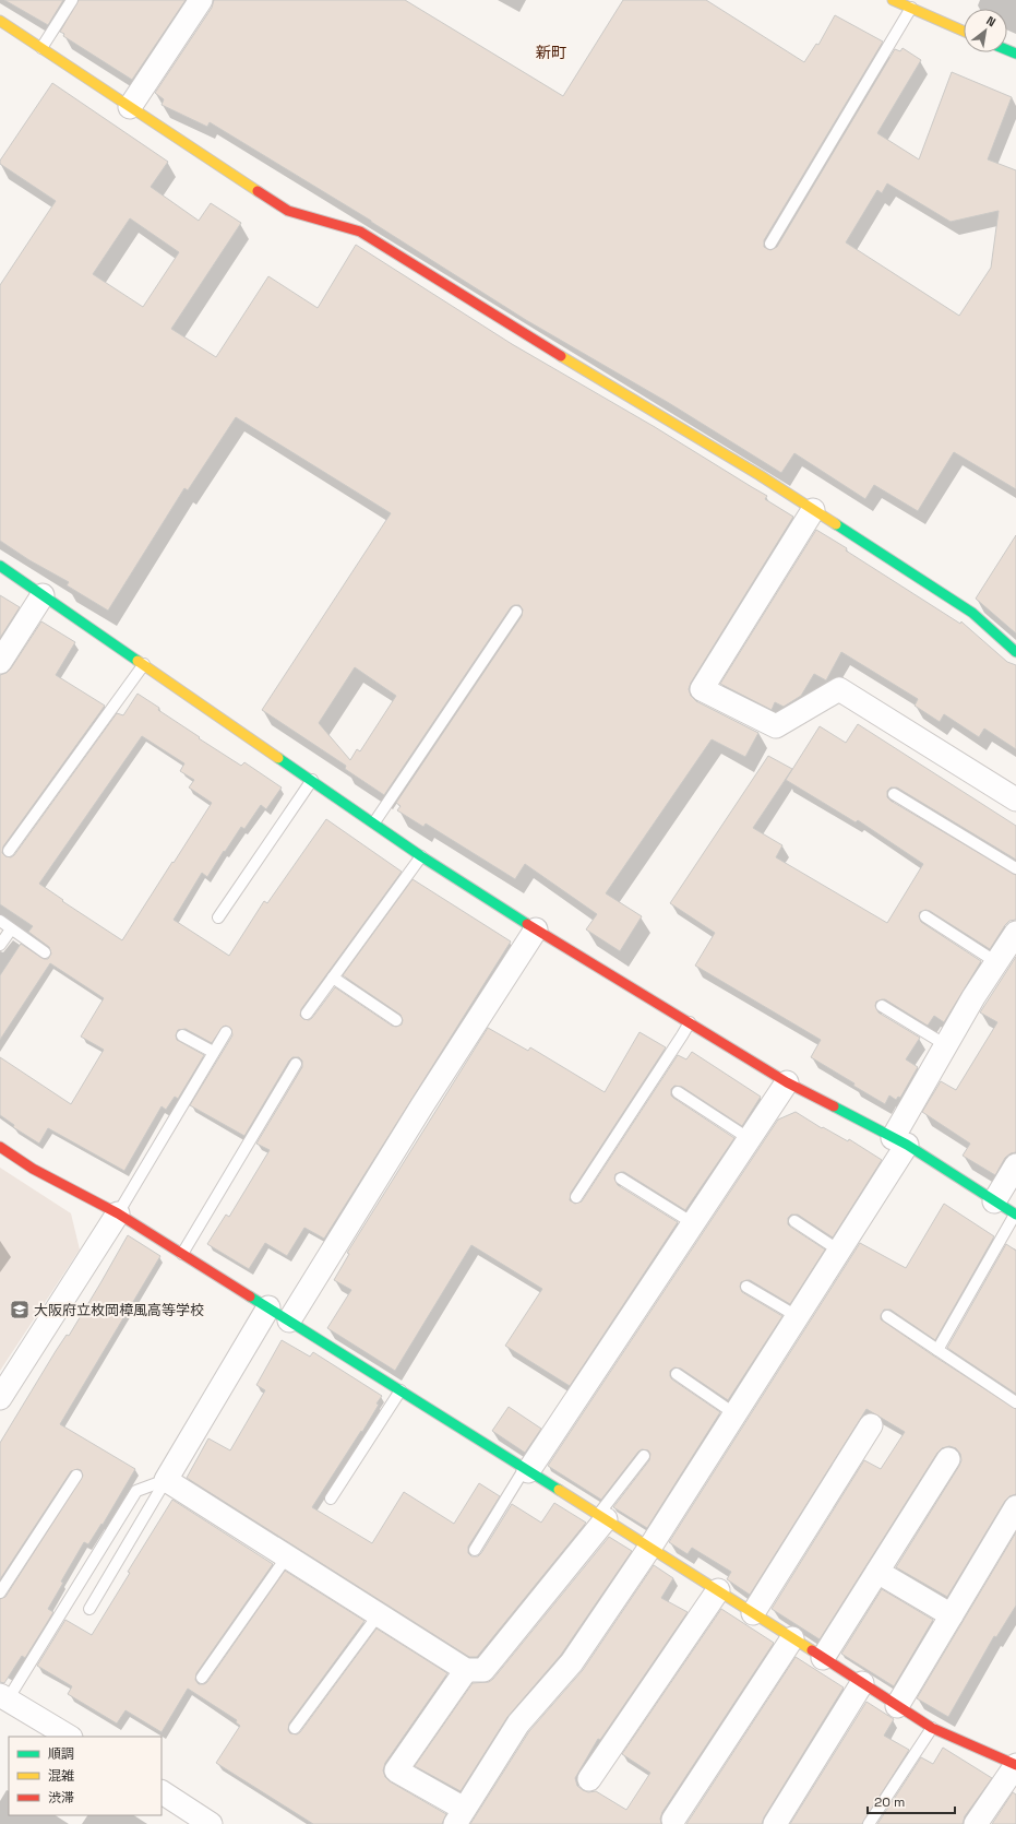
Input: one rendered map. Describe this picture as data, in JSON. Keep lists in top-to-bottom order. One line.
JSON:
{"districts":["新町"],"places":{"school or university":["大阪府立枚岡樟風高等学校"]},"legend":["順調","混雑","渋滞"],"scale_bar":"20 m","north":"top right"}
